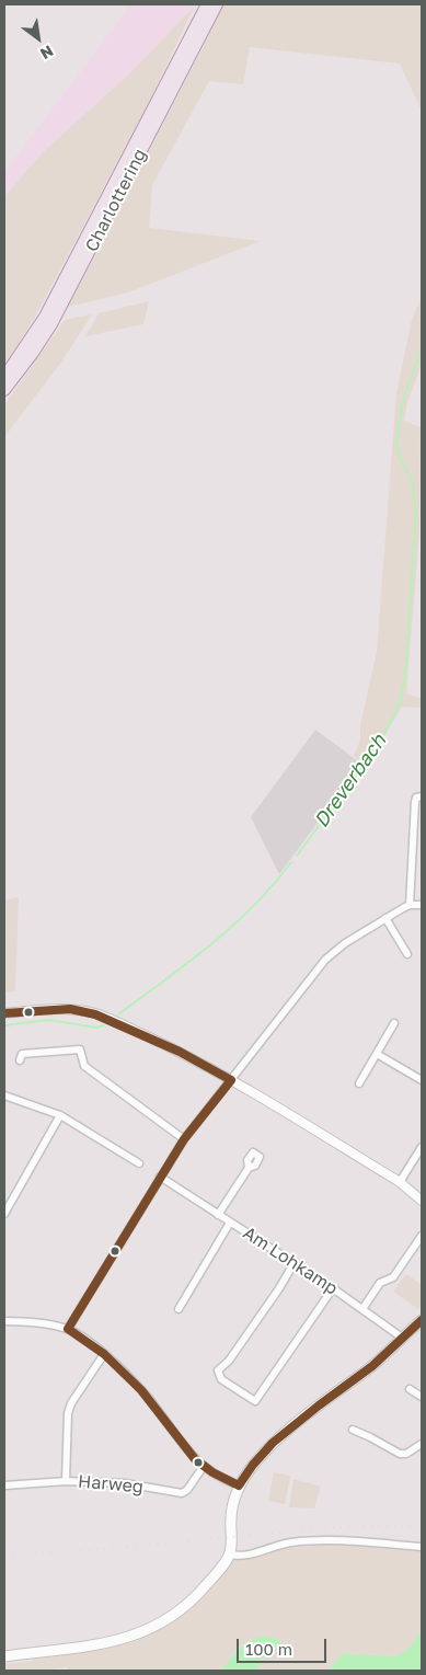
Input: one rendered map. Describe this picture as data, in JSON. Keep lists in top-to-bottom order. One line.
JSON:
{"streets":{"highway":["Charlottering"],"street":["Am Lohkamp","Harweg"]},"water":["Dreverbach"],"scale_bar":"100 m","north":"bottom right"}
